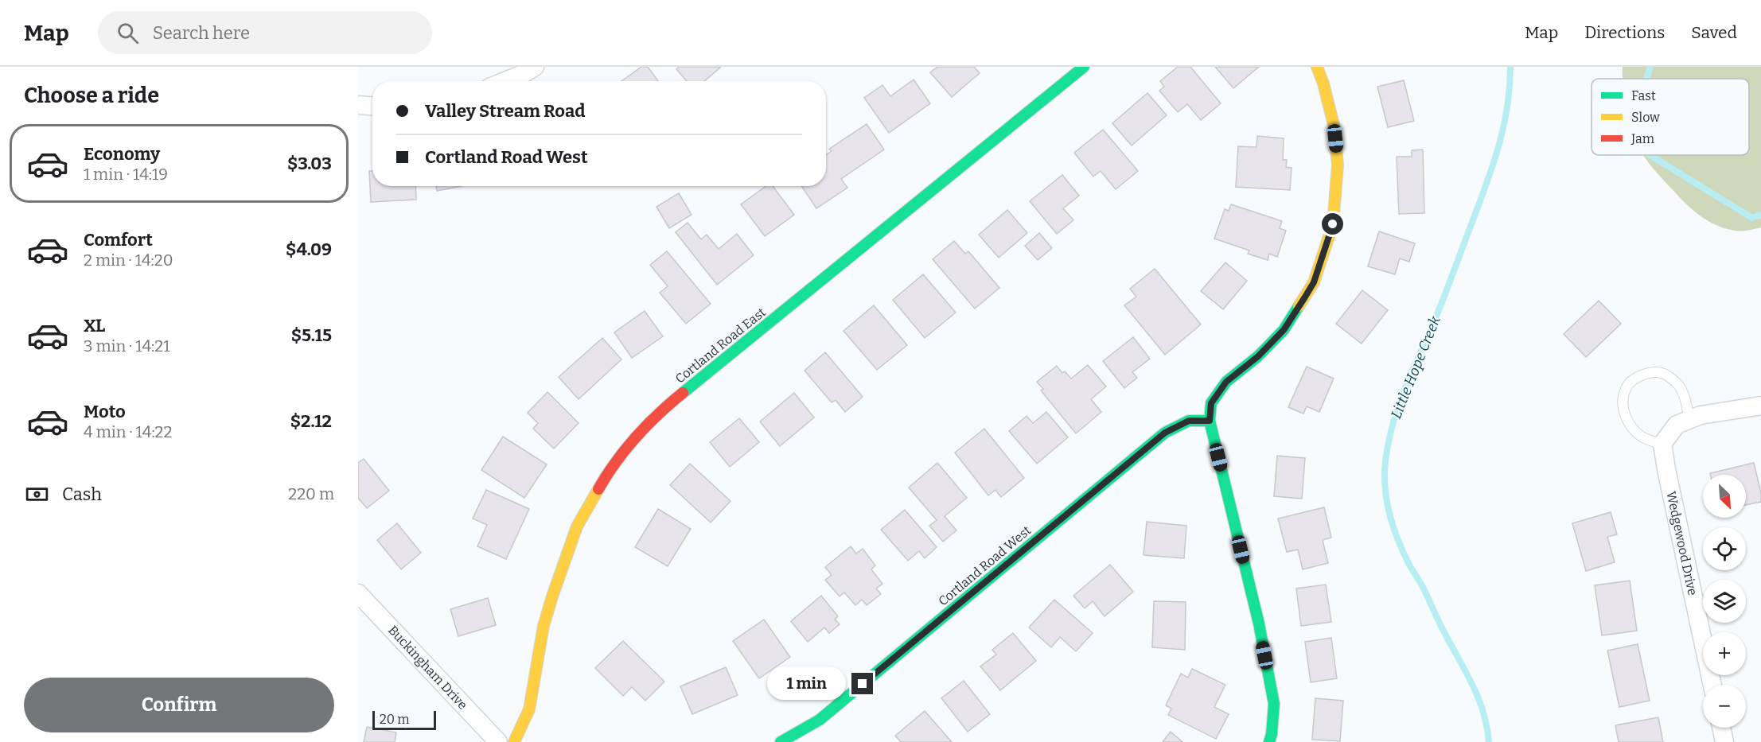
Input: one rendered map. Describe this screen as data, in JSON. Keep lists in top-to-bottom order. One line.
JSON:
{"streets":{"street":["Cortland Road East","Wedgewood Drive","Cortland Road West","Buckingham Drive"]},"water":["Little Hope Creek"],"legend":["Fast","Slow","Jam"],"scale_bar":"20 m","north":"bottom right","page":{"header":"Map","search":"Search here","nav":["Map","Directions","Saved"],"heading":"Choose a ride","banner":["Valley Stream Road","Cortland Road West"],"list":[{"name":"Economy","note":"1 min · 14:19","value":"$3.03"},{"name":"Comfort","note":"2 min · 14:20","value":"$4.09"},{"name":"XL","note":"3 min · 14:21","value":"$5.15"},{"name":"Moto","note":"4 min · 14:22","value":"$2.12"}],"pay":["Cash","220 m"],"map_buttons":["+","−"],"bubble":"1 min","buttons":"Confirm","scale":"20 m"}}
